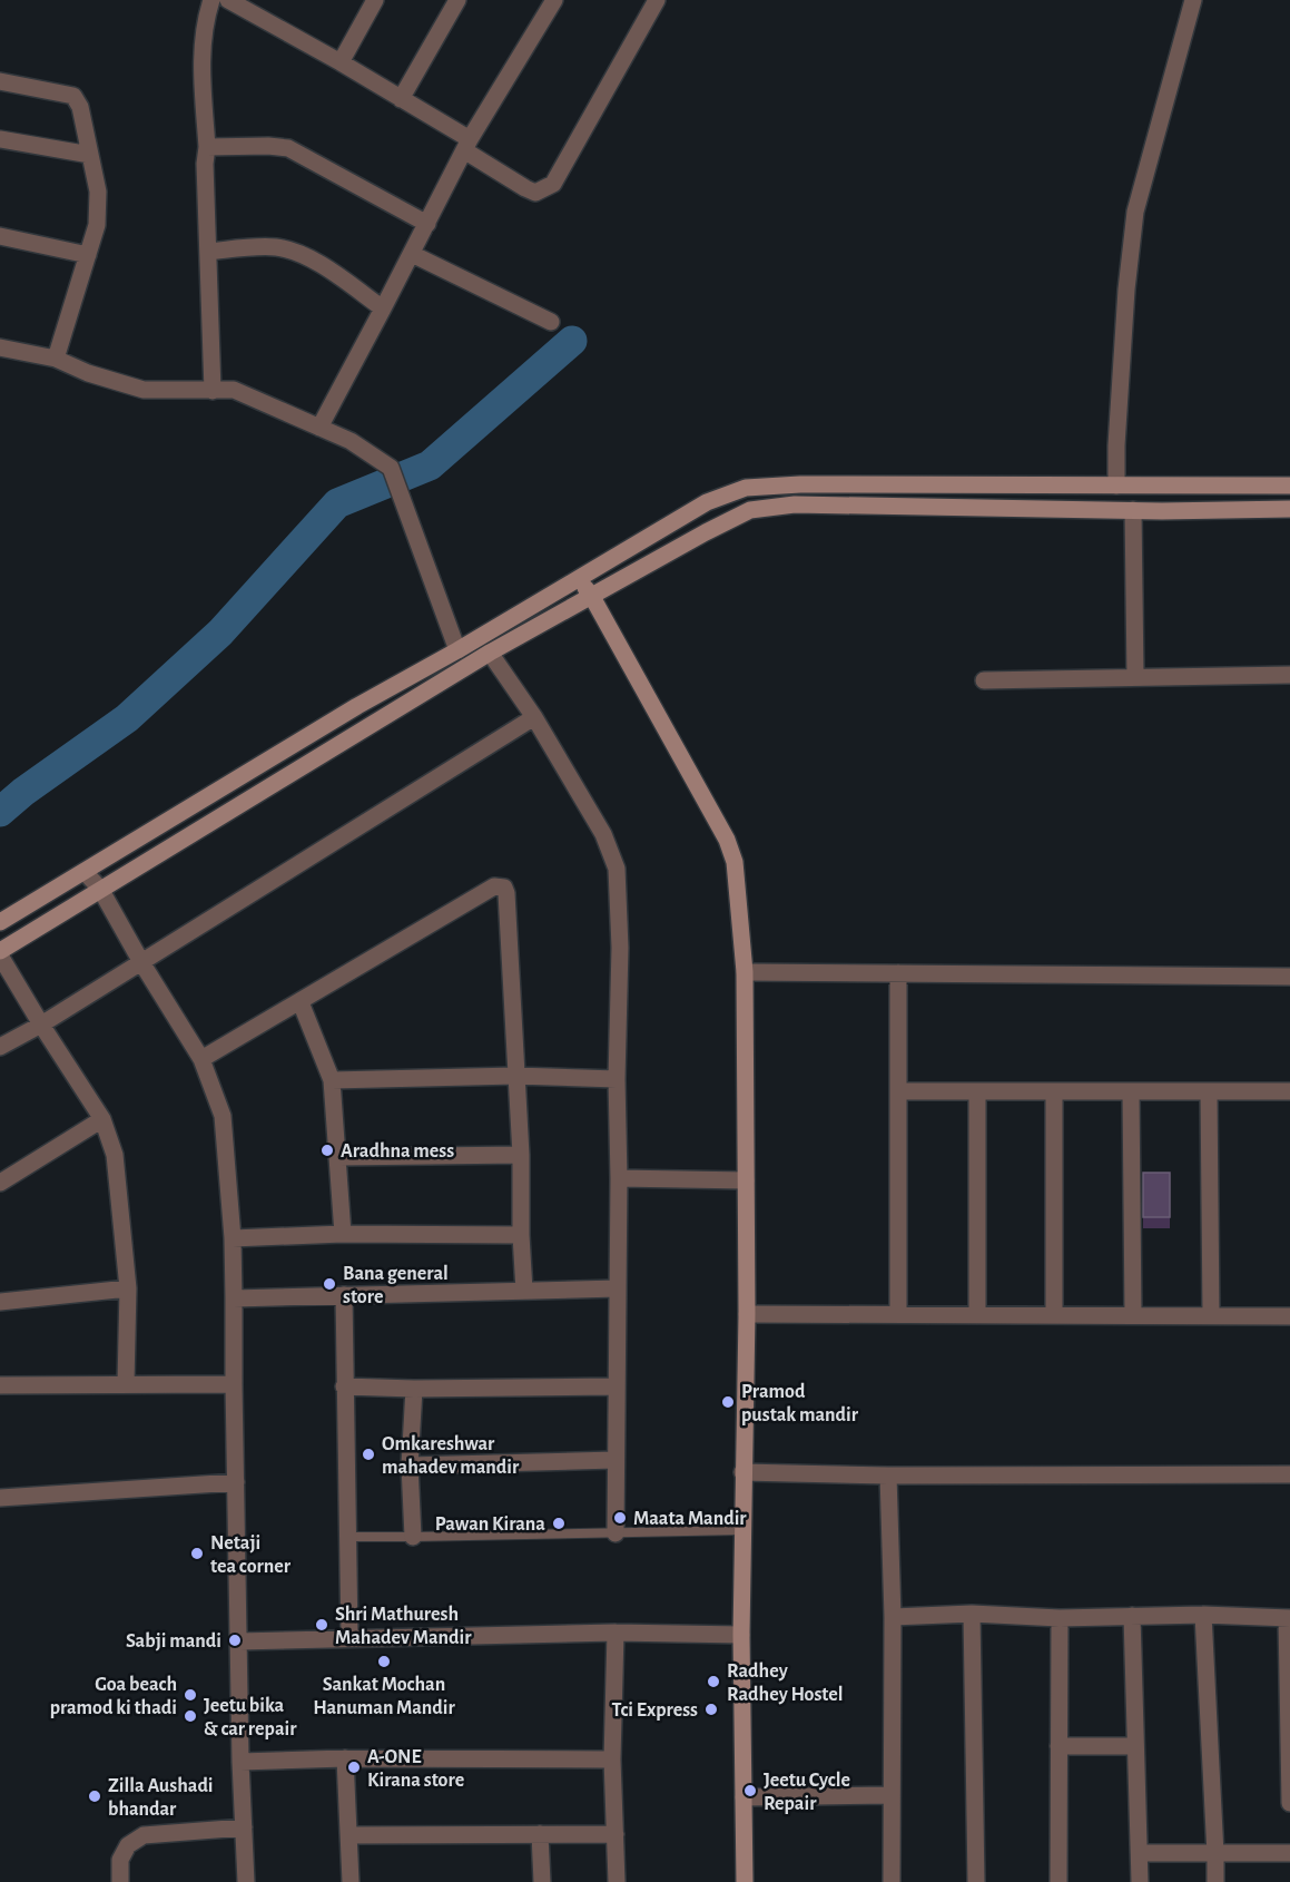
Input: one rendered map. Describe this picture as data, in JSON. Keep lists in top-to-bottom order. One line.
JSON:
{"places":["Aradhna mess","Bana general store","Pramod pustak mandir","Omkareshwar mahadev mandir","Maata Mandir","Pawan Kirana","Netaji tea corner","Shri Mathuresh Mahadev Mandir","Sabji mandi","Sankat Mochan Hanuman Mandir","Radhey Radhey Hostel","Goa beach pramod ki thadi","Tci Express","Jeetu bika & car repair","A-ONE Kirana store","Jeetu Cycle Repair","Zilla Aushadi bhandar"]}
